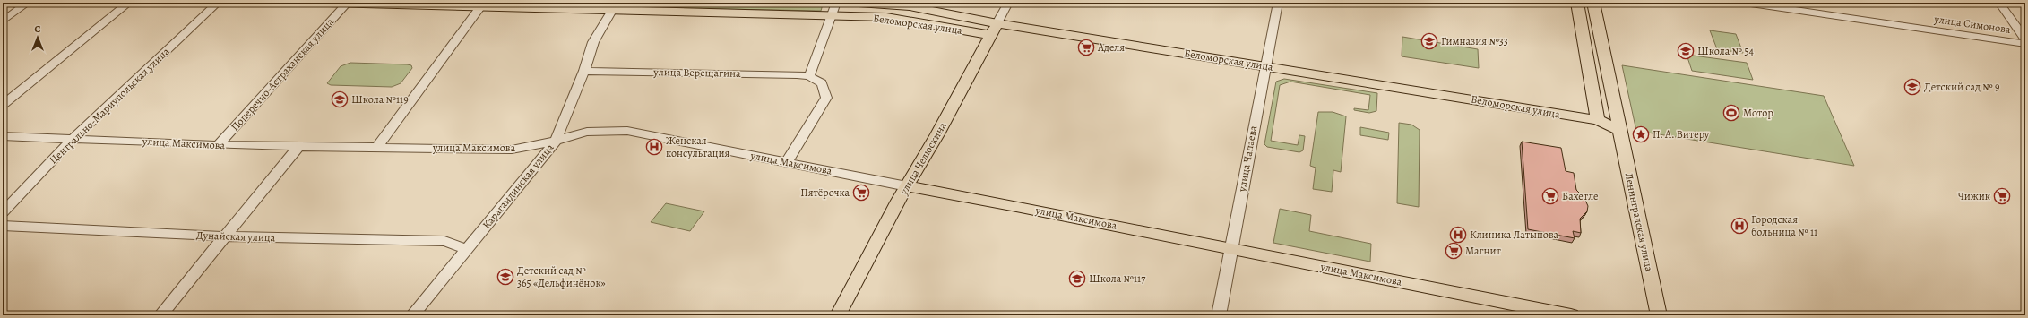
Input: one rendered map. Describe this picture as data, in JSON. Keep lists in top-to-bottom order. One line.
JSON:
{"streets":{"main road":["Беломорская улица","улица Максимова","улица Челюскина","Ленинградская улица"],"street":["улица Симонова","улица Верещагина","Поперечно-Астраханская улица","Центрально-Мариупольская улица","улица Чапаева","Карагандинская улица","Дунайская улица"]},"crossings":[["Беломорская улица","Поперечно-Астраханская улица"],["Беломорская улица","улица Челюскина"],["Беломорская улица","улица Чапаева"],["Беломорская улица","Карагандинская улица"],["улица Верещагина","Карагандинская улица"],["Поперечно-Астраханская улица","улица Максимова"],["Центрально-Мариупольская улица","улица Максимова"],["улица Максимова","улица Челюскина"],["улица Максимова","улица Чапаева"],["улица Максимова","Карагандинская улица"],["Карагандинская улица","Дунайская улица"]],"places":{"school or university":["Гимназия №33","Школа № 54","Детский сад № 9","Школа №119","Детский сад № 365 «Дельфинёнок»","Школа №117"],"supermarket":["Аделя","Пятёрочка","Бахетле","Чижик","Магнит"],"sports":["Мотор"],"place":["П. А. Витеру"],"hospital":["Женская консультация","Городская больница № 11","Клиника Латыпова"]},"north":"top"}
